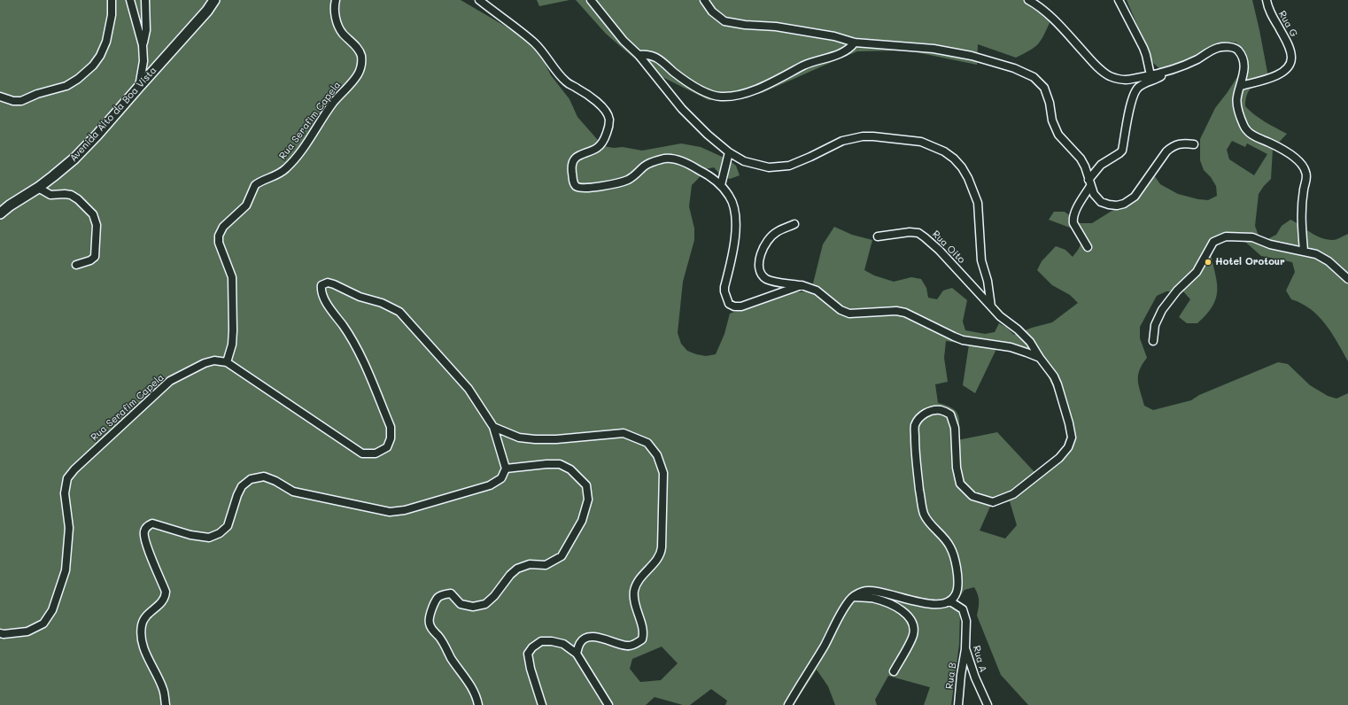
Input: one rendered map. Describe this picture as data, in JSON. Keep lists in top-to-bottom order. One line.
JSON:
{"streets":{"street":["Rua G","Avenida Alto da Boa Vista","Rua Serafim Capela","Rua Oito","Rua A","Rua B"]},"crossings":[["Rua Oito","Rua A"],["Rua A","Rua B"]],"places":["Hotel Orotour"]}
